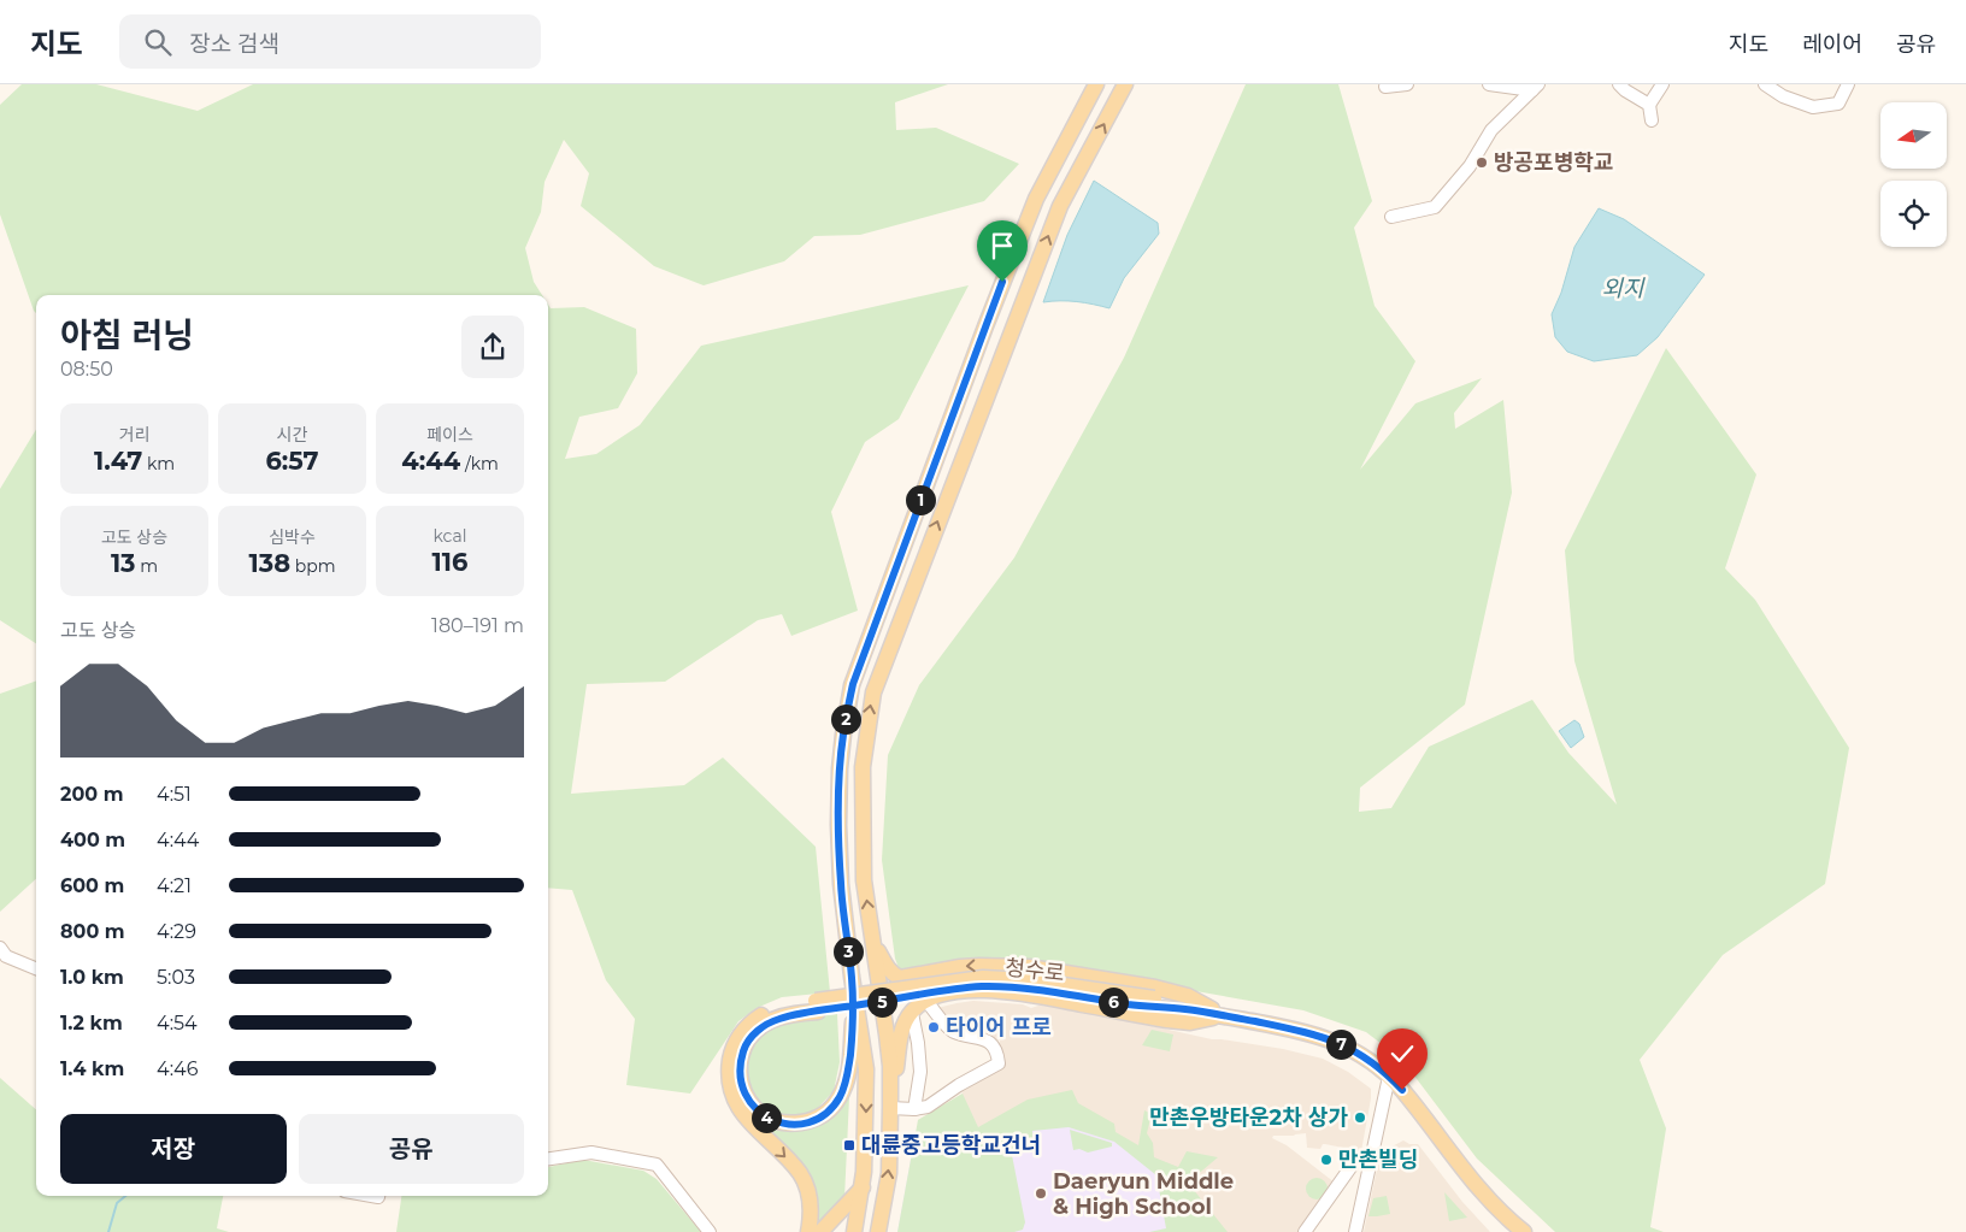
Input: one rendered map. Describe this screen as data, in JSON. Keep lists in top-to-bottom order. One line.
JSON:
{"streets":{"main road":["청수로"]},"water":["외지"],"places":{"other":["방공포병학교","타이어 프로","만촌우방타운2차 상가","만촌빌딩","Daeryun Middle & High School"],"transit":["대륜중고등학교건너"]},"north":"left","page":{"header":"지도","search":"장소 검색","nav":["지도","레이어","공유"],"heading":["아침 러닝","08:50"],"stats":[["거리","1.47 km"],["시간","6:57"],["페이스","4:44 /km"],["고도 상승","13 m"],["심박수","138 bpm"],["kcal","116"]],"pins":["1","2","3","5","6","7","4"],"chart":["고도 상승","180–191 m"],"list":[{"name":"200 m","note":"4:51"},{"name":"400 m","note":"4:44"},{"name":"600 m","note":"4:21"},{"name":"800 m","note":"4:29"},{"name":"1.0 km","note":"5:03"},{"name":"1.2 km","note":"4:54"},{"name":"1.4 km","note":"4:46"}],"buttons":["저장","공유"]}}
